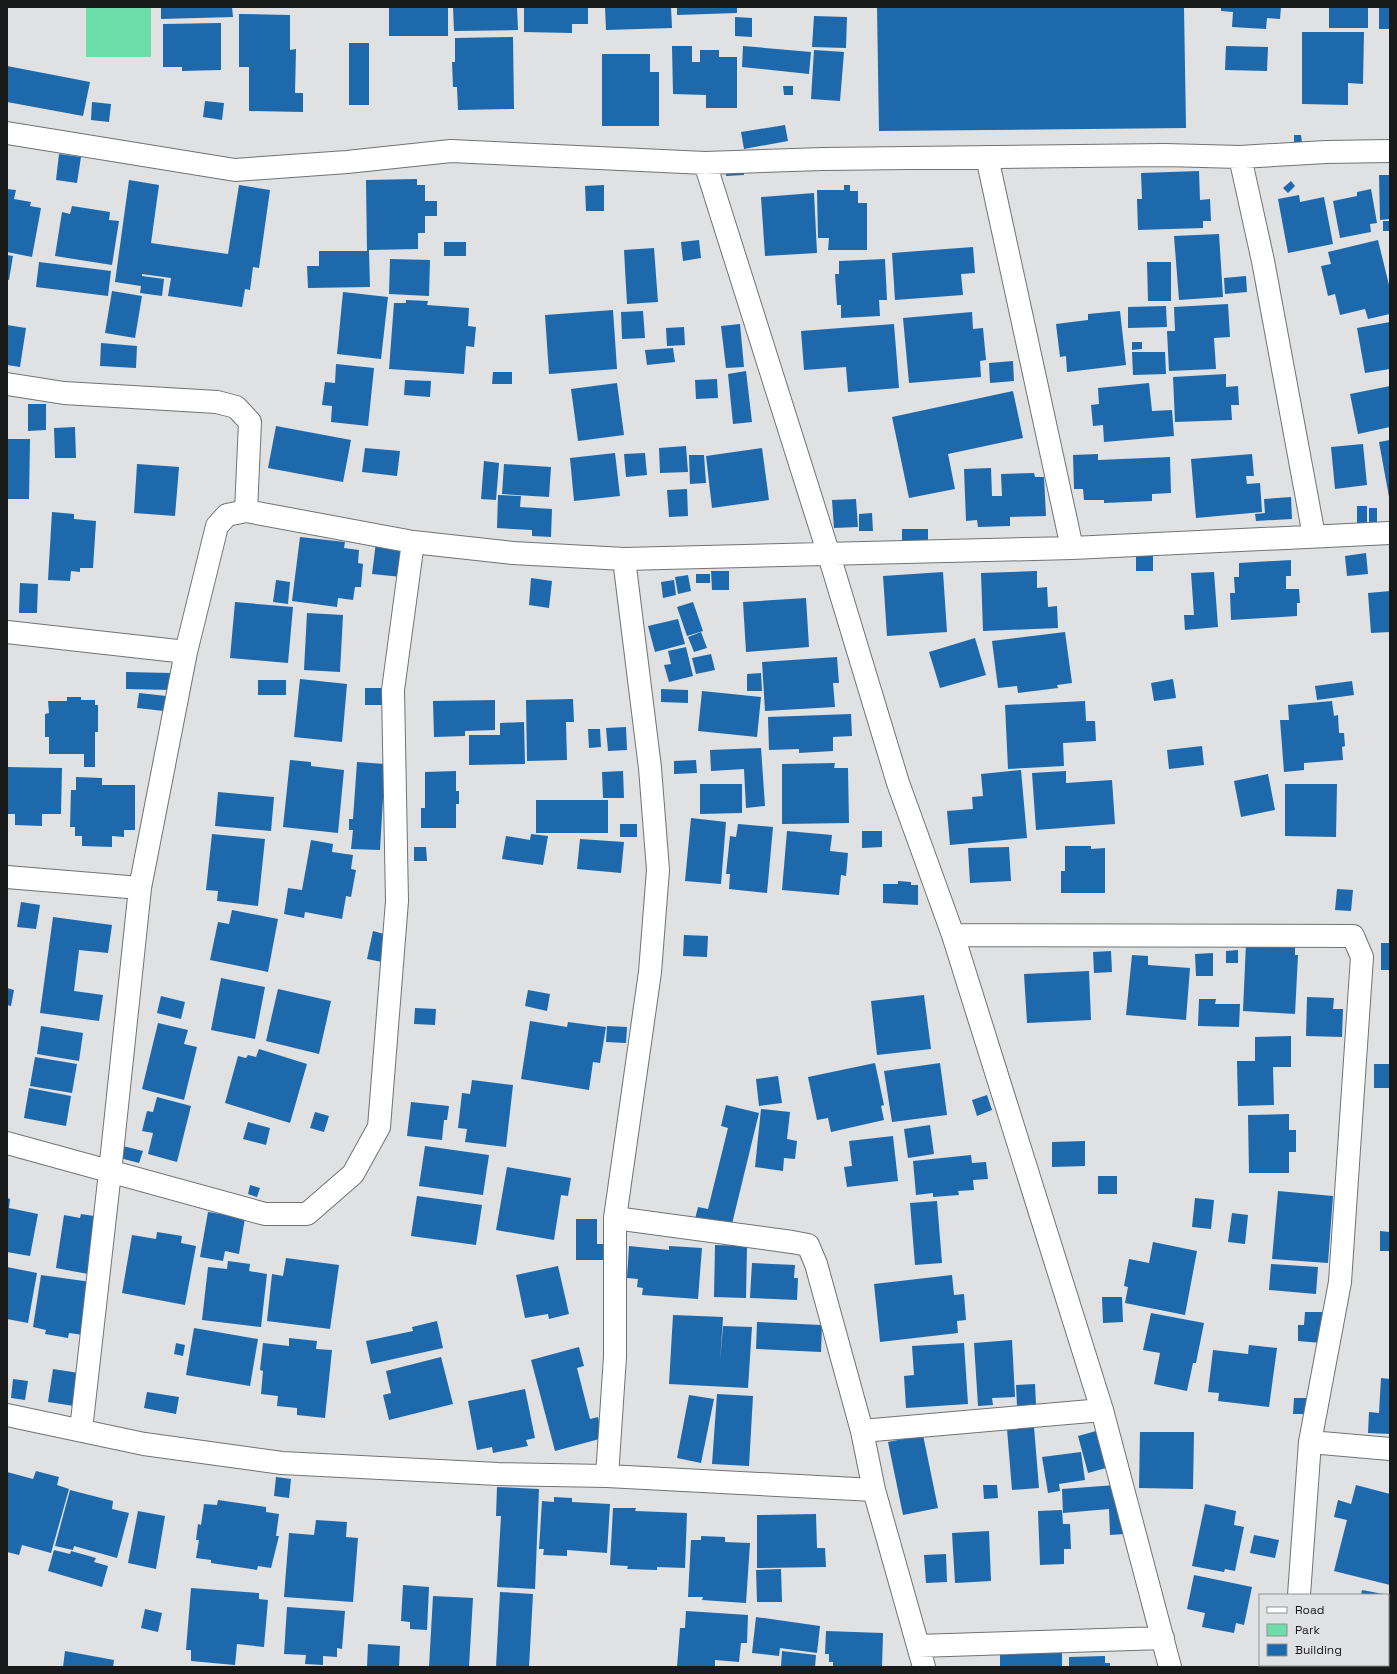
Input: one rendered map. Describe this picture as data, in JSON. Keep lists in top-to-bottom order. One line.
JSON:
{"legend":["Road","Park","Building"]}
